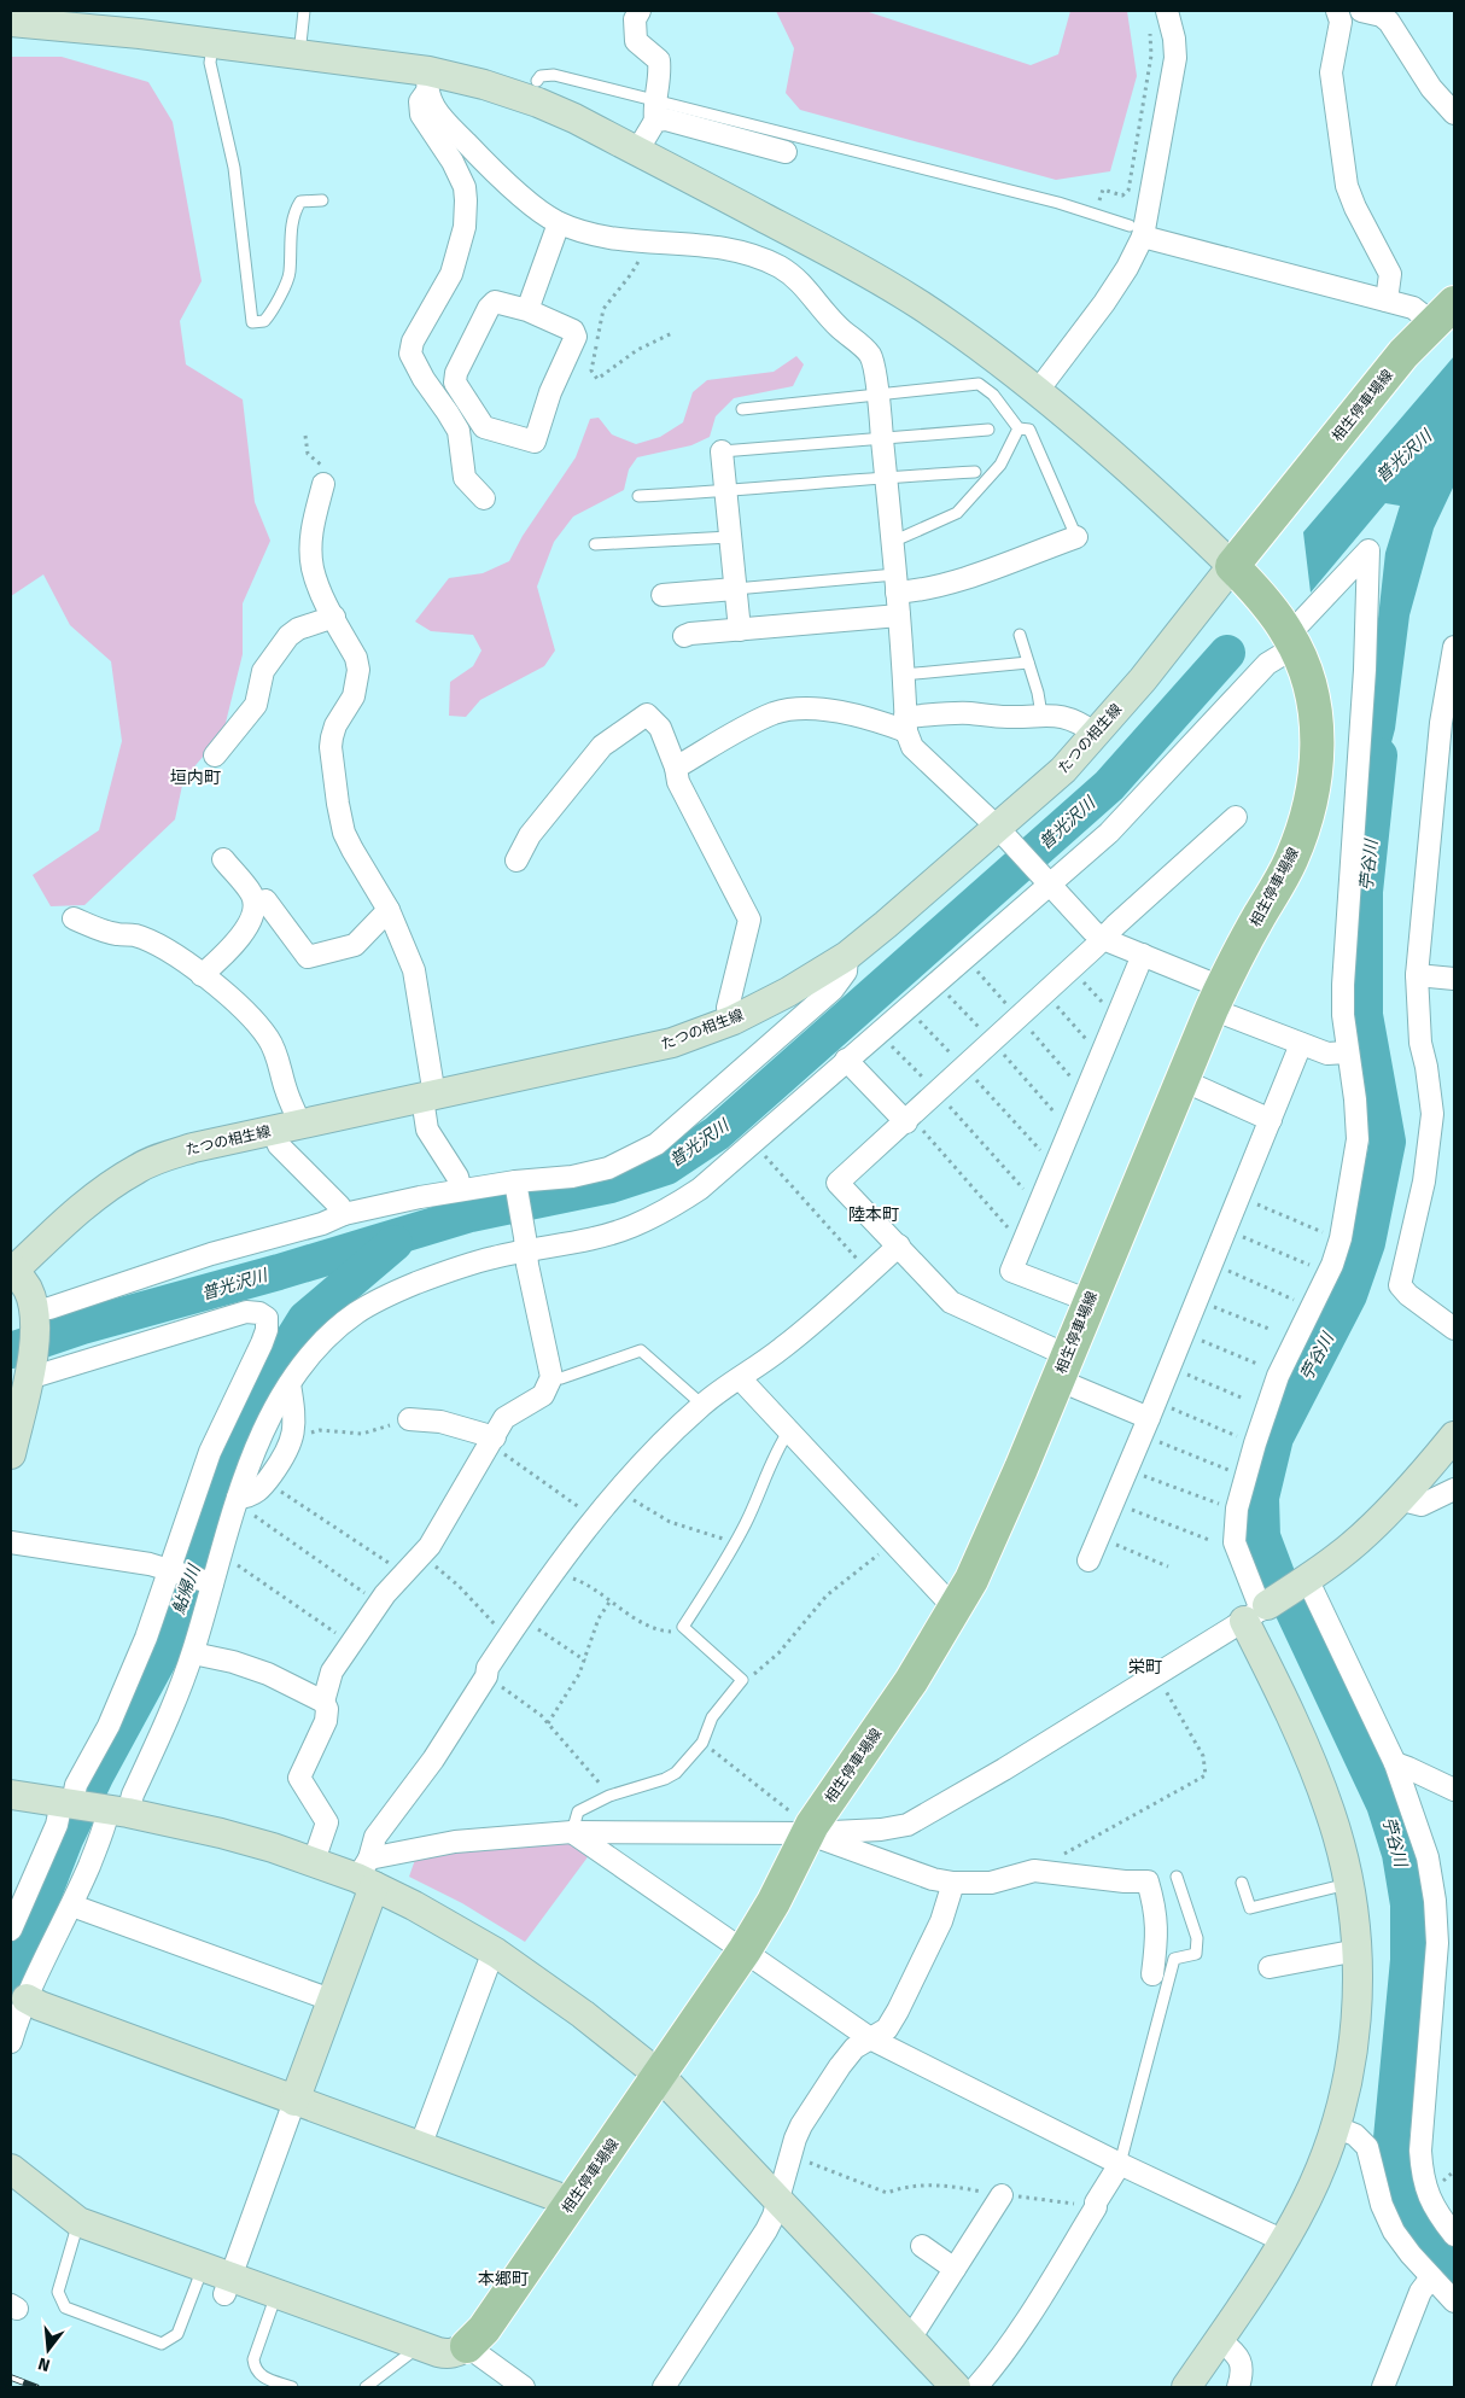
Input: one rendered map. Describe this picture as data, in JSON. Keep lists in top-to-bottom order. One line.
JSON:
{"streets":{"main road":["相生停車場線"],"street":["たつの相生線"]},"crossings":[["相生停車場線","たつの相生線"]],"districts":["垣内町","陸本町","栄町","本郷町"],"water":["普光沢川","苧谷川","鮎帰川"],"north":"bottom"}
